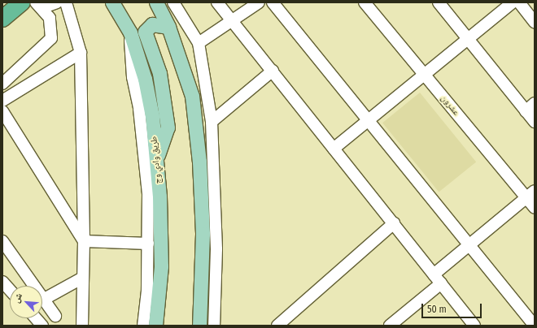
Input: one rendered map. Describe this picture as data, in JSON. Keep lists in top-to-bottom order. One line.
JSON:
{"streets":{"main road":["طريق وادي وج"],"street":["عشرون"]},"scale_bar":"50 m","north":"top left"}
